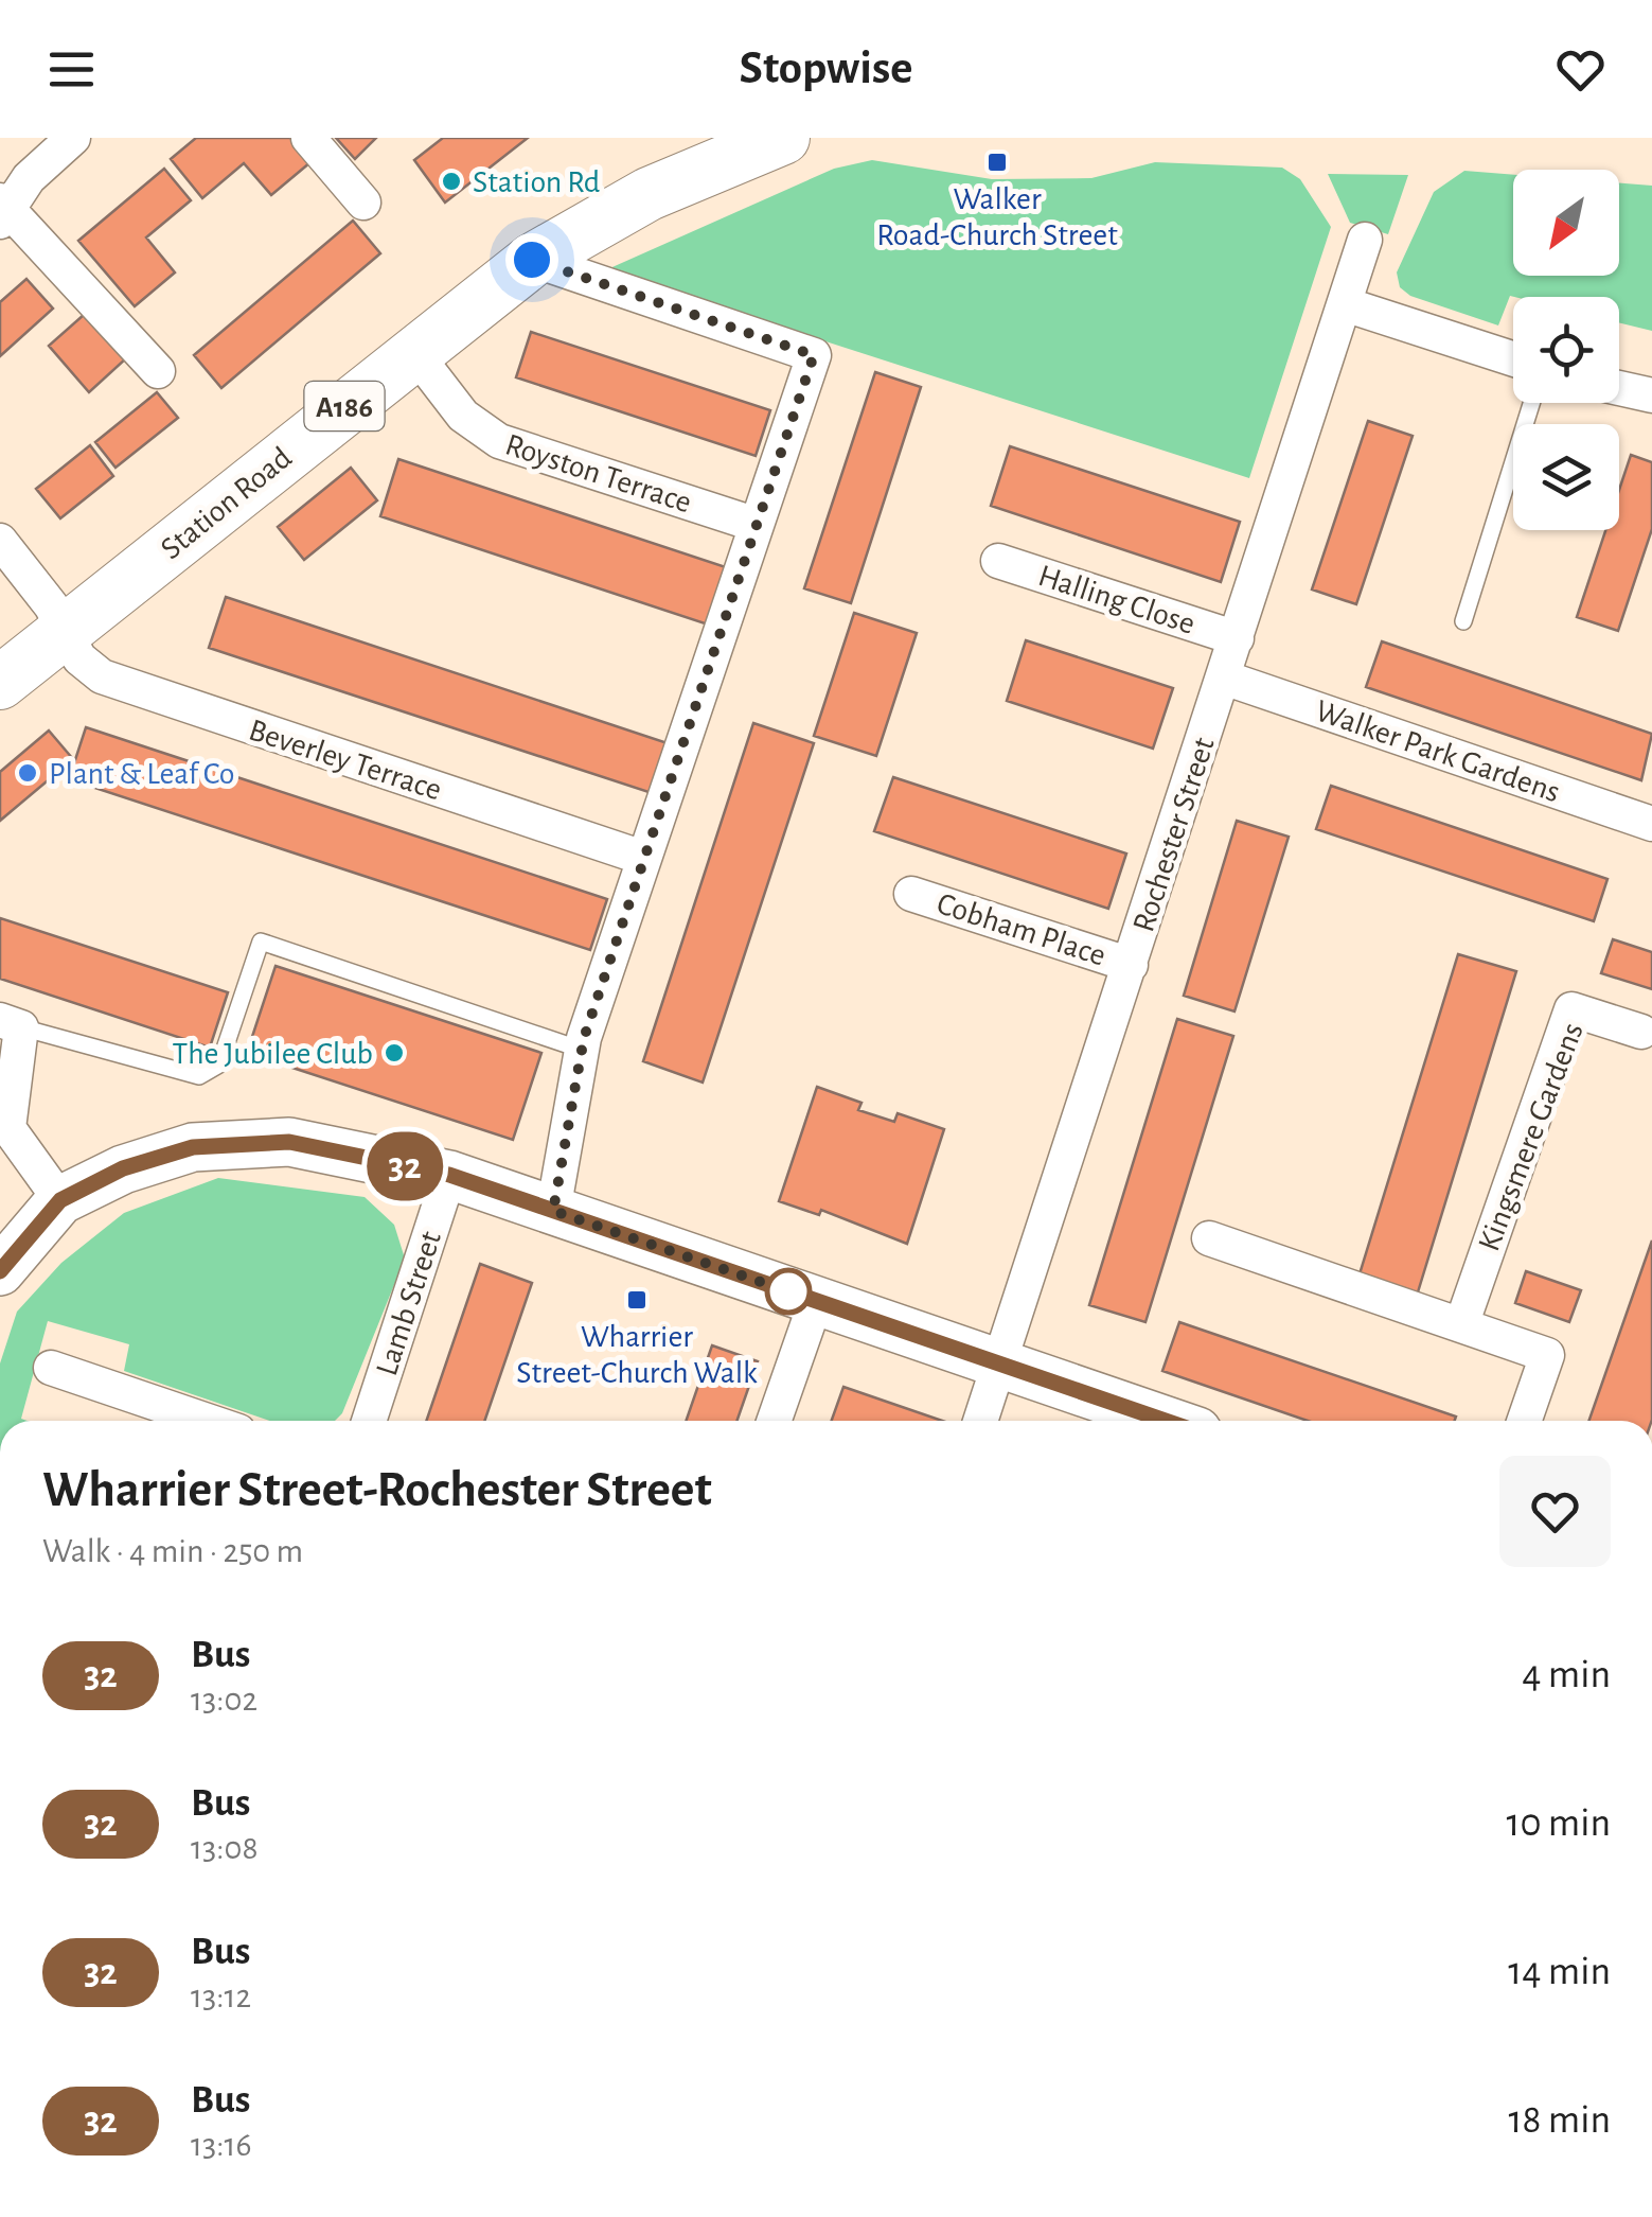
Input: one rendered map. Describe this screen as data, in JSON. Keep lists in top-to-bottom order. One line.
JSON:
{"streets":{"main road":["A186","Station Road"],"street":["Royston Terrace","Halling Close","Walker Park Gardens","Beverley Terrace","Rochester Street","Cobham Place","Kingsmere Gardens","Lamb Street"]},"crossings":[["Royston Terrace","Station Road"],["Station Road","Beverley Terrace"],["Halling Close","Rochester Street"],["Walker Park Gardens","Rochester Street"],["Rochester Street","Cobham Place"]],"places":{"transit":["Walker Road-Church Street","Wharrier Street-Church Walk"],"other":["Station Rd","Plant & Leaf Co","The Jubilee Club"]},"lines":["bus line 32"],"north":"bottom left","page":{"header":"Stopwise","on_map":"32","heading":["Wharrier Street-Rochester Street","Walk · 4 min · 250 m"],"list":[{"mark":"32","name":"Bus","note":"13:02","value":"4 min"},{"mark":"32","name":"Bus","note":"13:08","value":"10 min"},{"mark":"32","name":"Bus","note":"13:12","value":"14 min"},{"mark":"32","name":"Bus","note":"13:16","value":"18 min"}]}}
